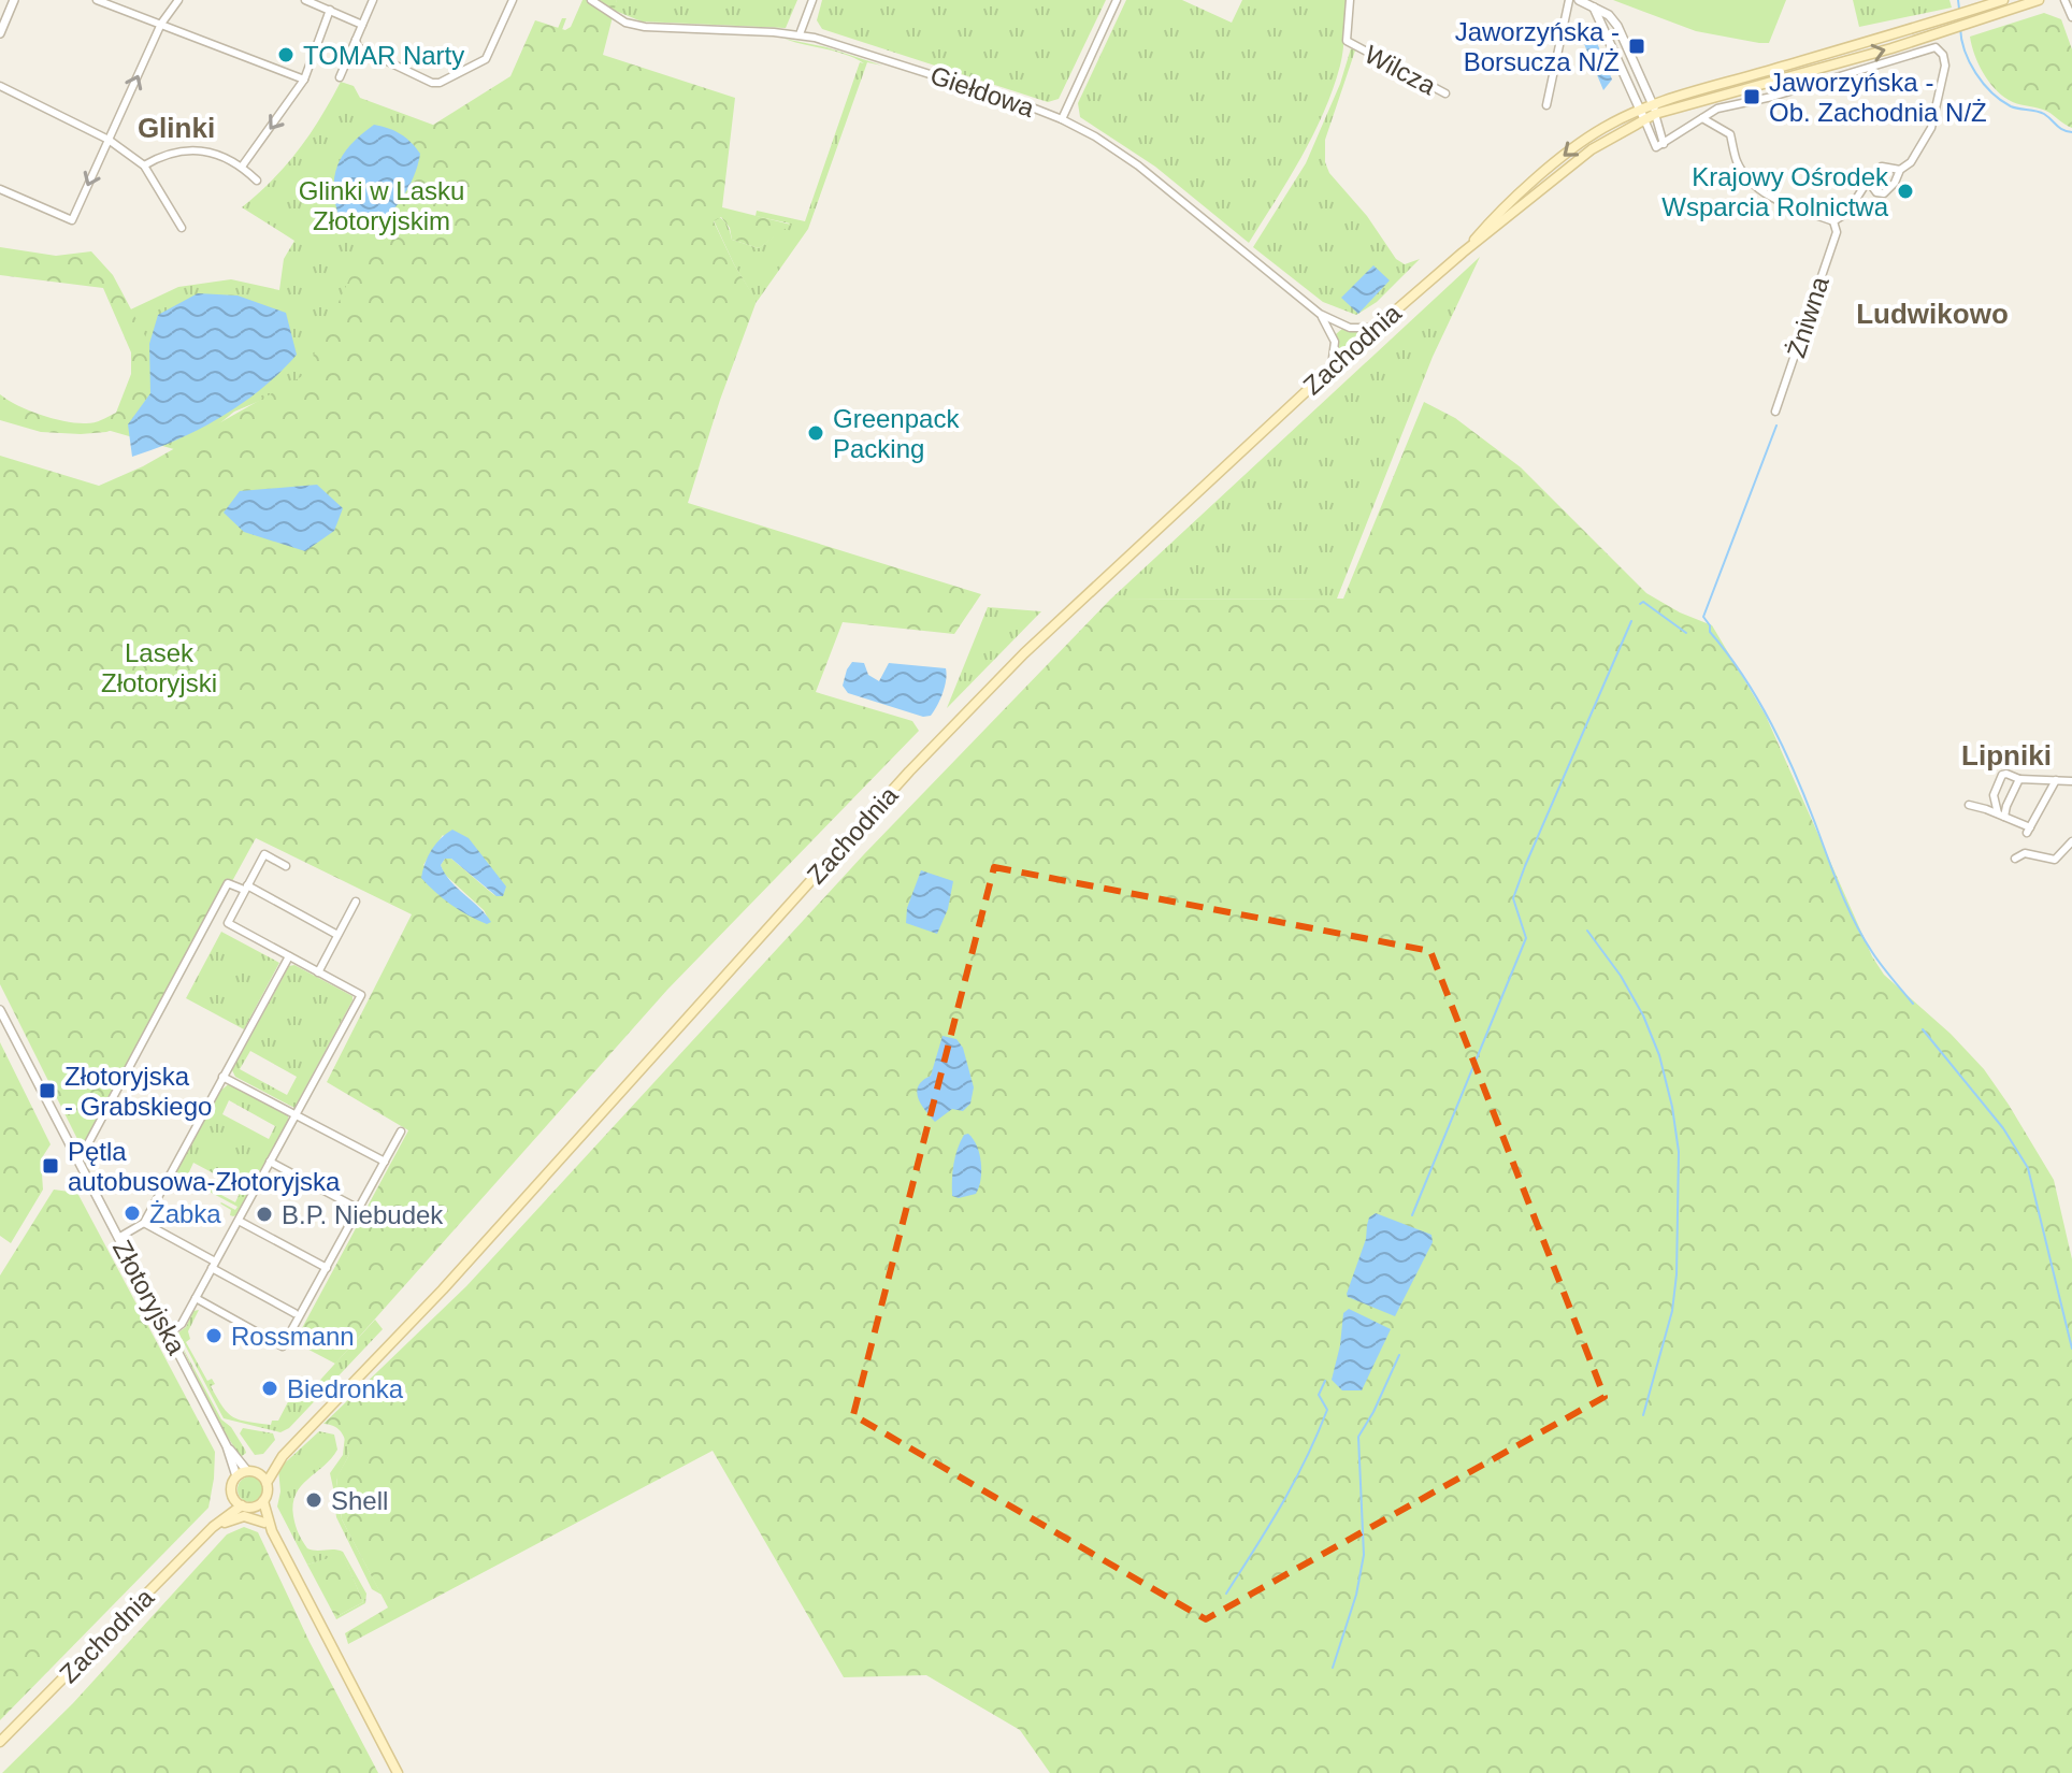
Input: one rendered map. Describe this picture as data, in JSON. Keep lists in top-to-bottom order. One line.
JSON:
{"streets":{"main road":["Zachodnia"],"street":["Wilcza","Giełdowa","Żniwna","Złotoryjska"]},"crossings":[["Giełdowa","Zachodnia"],["Zachodnia","Złotoryjska"]],"districts":["Glinki","Ludwikowo","Lipniki"],"parks":["Glinki w Lasku Złotoryjskim","Lasek Złotoryjski"],"places":{"transit":["Jaworzyńska - Borsucza N/Ż","Jaworzyńska - Ob. Zachodnia N/Ż","Złotoryjska - Grabskiego","Pętla autobusowa-Złotoryjska"],"other":["TOMAR Narty","Krajowy Ośrodek Wsparcia Rolnictwa","Greenpack Packing","Żabka","B.P. Niebudek","Rossmann","Biedronka","Shell"]}}
